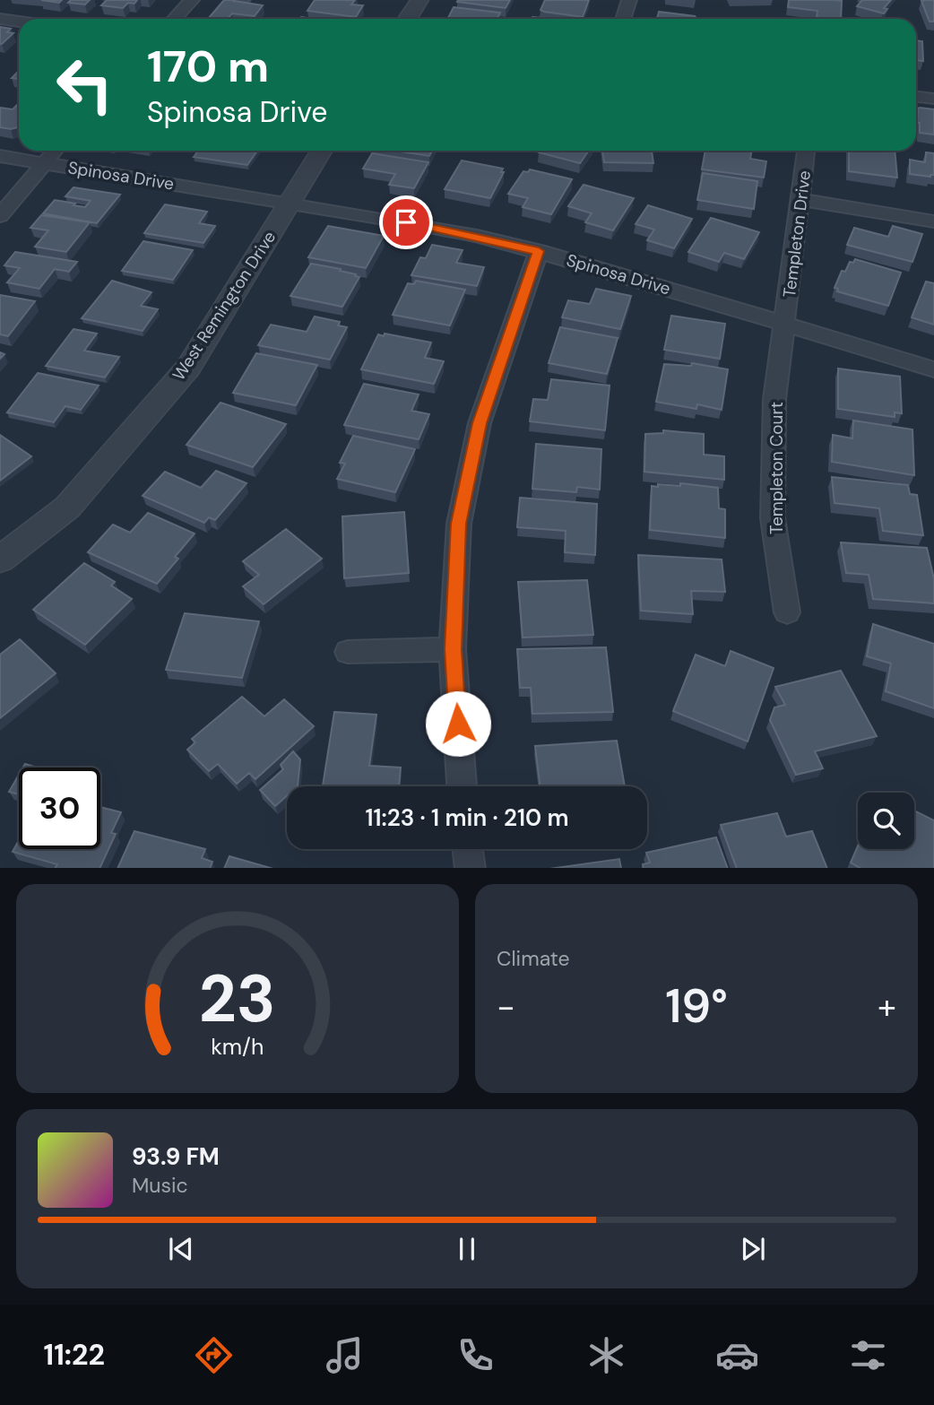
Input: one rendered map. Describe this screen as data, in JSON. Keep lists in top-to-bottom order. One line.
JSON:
{"streets":{"street":["Spinosa Drive","Templeton Drive","West Remington Drive","Templeton Court"]},"crossings":[["Spinosa Drive","Templeton Drive"],["Spinosa Drive","West Remington Drive"],["Spinosa Drive","Templeton Court"],["Templeton Drive","Templeton Court"]],"page":{"turn":["170 m","Spinosa Drive"],"limit":"30","trip":"11:23 · 1 min · 210 m","tile":"Climate","heat":["−","19°","+"],"song":["93.9 FM","Music"],"tabs":"11:22","gauge":["23","km/h"]}}
